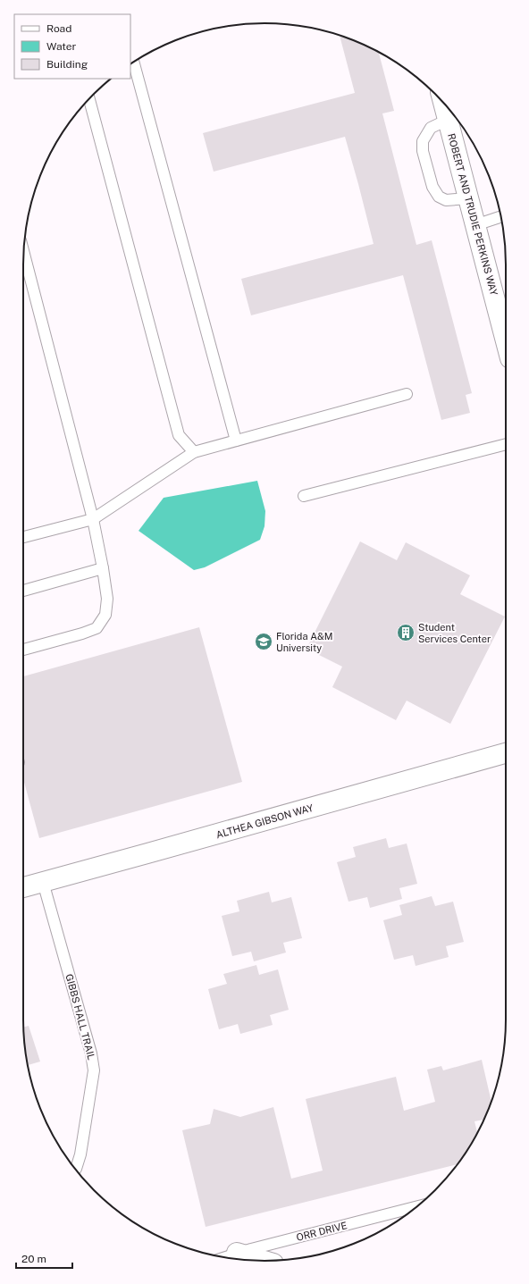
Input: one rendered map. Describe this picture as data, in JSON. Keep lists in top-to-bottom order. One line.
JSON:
{"streets":{"street":["ROBERT AND TRUDIE PERKINS WAY","ALTHEA GIBSON WAY"],"lane":["GIBBS HALL TRAIL","ORR DRIVE"]},"crossings":[["ALTHEA GIBSON WAY","GIBBS HALL TRAIL"]],"places":{"building":["Student Services Center"],"school or university":["Florida A&M University"]},"legend":["Road","Water","Building"],"scale_bar":"20 m"}
